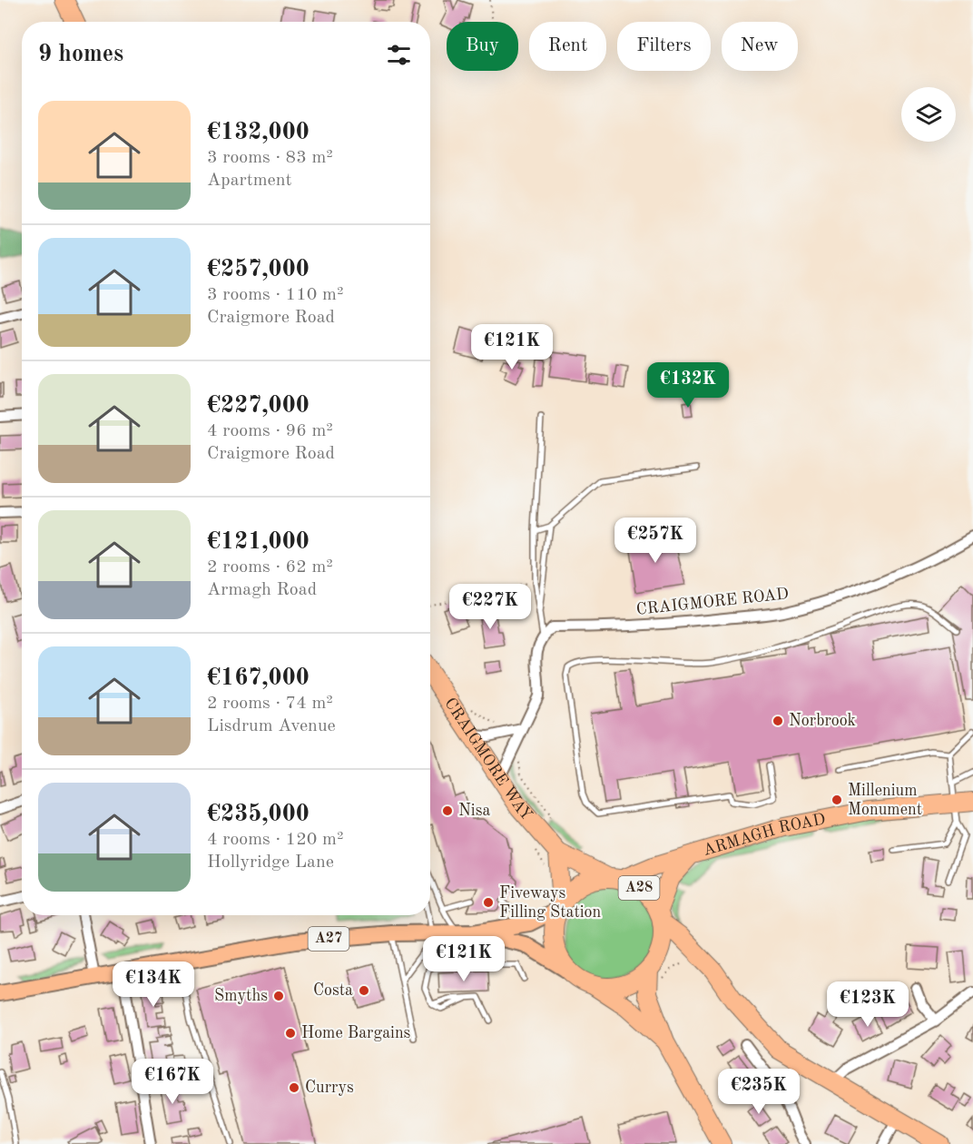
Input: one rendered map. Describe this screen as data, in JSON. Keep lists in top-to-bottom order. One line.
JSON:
{"streets":{"highway":["CRAIGMORE WAY","ARMAGH ROAD","A28"],"main road":["A27"],"street":["CRAIGMORE ROAD"]},"crossings":[["CRAIGMORE WAY","ARMAGH ROAD"],["CRAIGMORE WAY","A28"],["CRAIGMORE WAY","A27"],["ARMAGH ROAD","A28"],["ARMAGH ROAD","A27"],["A28","A27"]],"places":["Norbrook","Millenium Monument","Nisa","Fiveways Filling Station","Costa","Smyths","Home Bargains","Currys"],"page":{"chip":["Buy","Rent","Filters","New"],"heading":"9 homes","list":[{"name":"€132,000","note":"3 rooms · 83 m² · Apartment"},{"name":"€257,000","note":"3 rooms · 110 m² · Craigmore Road"},{"name":"€227,000","note":"4 rooms · 96 m² · Craigmore Road"},{"name":"€121,000","note":"2 rooms · 62 m² · Armagh Road"},{"name":"€167,000","note":"2 rooms · 74 m² · Lisdrum Avenue"},{"name":"€235,000","note":"4 rooms · 120 m² · Hollyridge Lane"}],"price":["€121K","€132K","€257K","€227K","€121K","€134K","€123K","€167K","€235K"]}}
